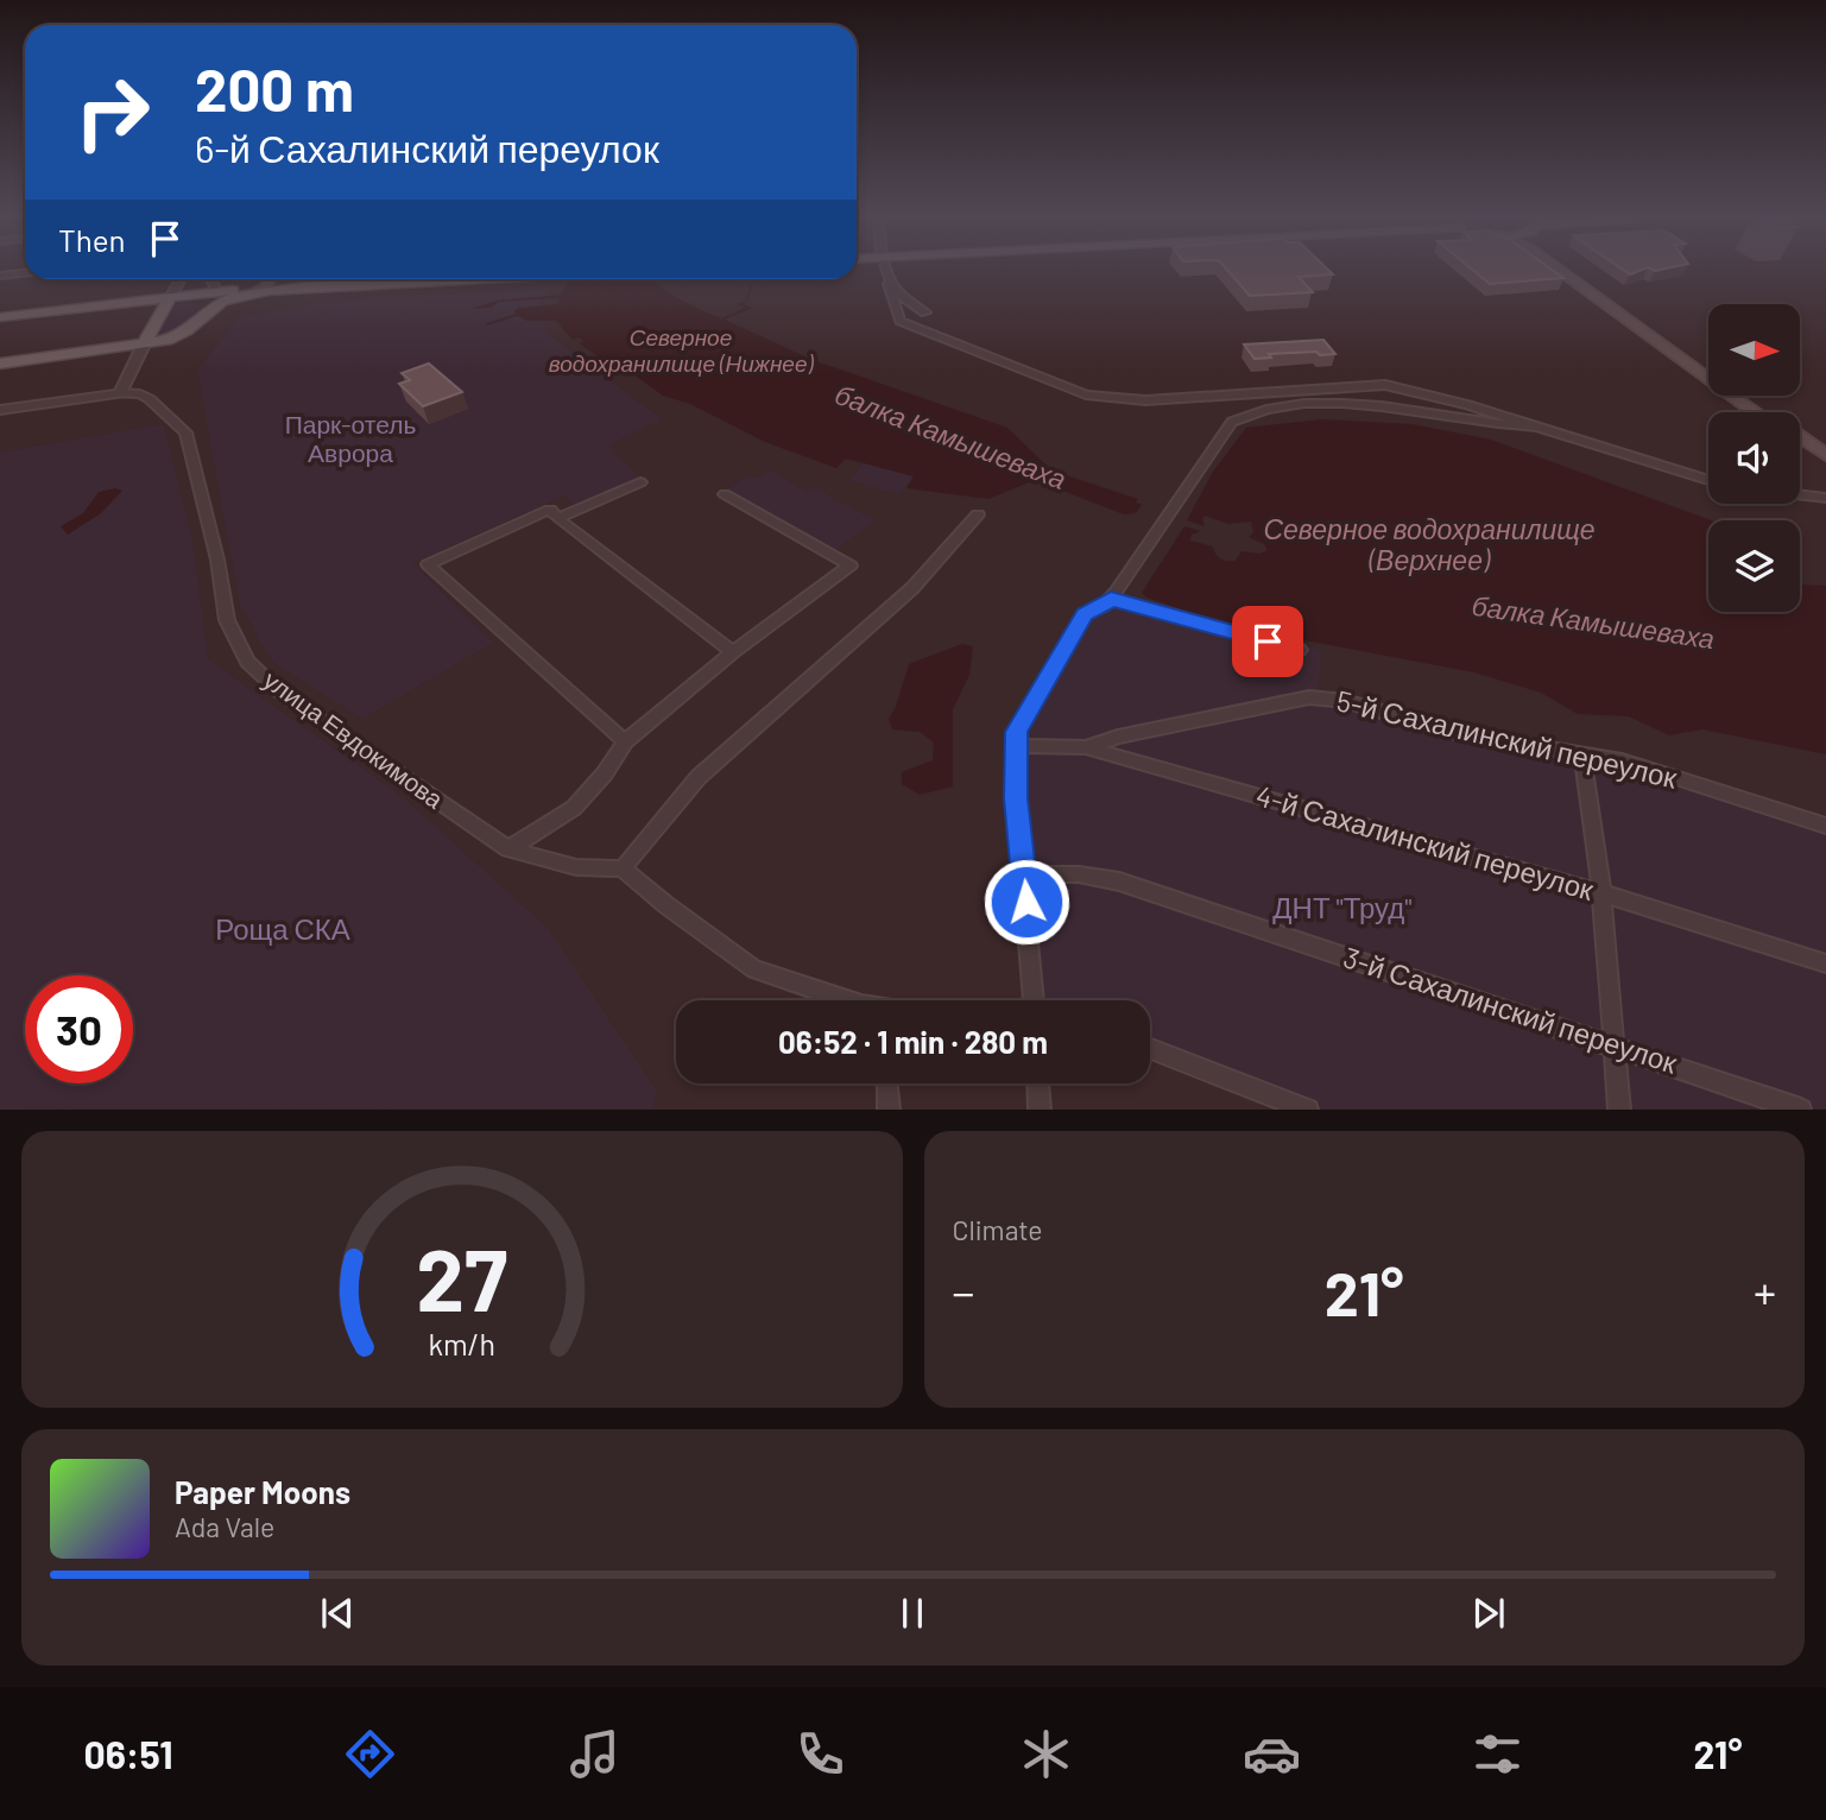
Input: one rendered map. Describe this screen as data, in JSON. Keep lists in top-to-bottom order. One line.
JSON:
{"streets":{"street":["улица Евдокимова","5-й Сахалинский переулок","4-й Сахалинский переулок","3-й Сахалинский переулок"]},"crossings":[["5-й Сахалинский переулок","4-й Сахалинский переулок"]],"water":["Северное водохранилище (Нижнее)","балка Камышеваха","Северное водохранилище (Верхнее)"],"parks":["Парк-отель Аврора","ДНТ \"Труд\"","Роща СКА"],"north":"right","page":{"turn":["200 m","6-й Сахалинский переулок"],"then":"Then","limit":"30","trip":"06:52 · 1 min · 280 m","tile":"Climate","heat":["−","21°","+"],"song":["Paper Moons","Ada Vale"],"tabs":["06:51","21°"],"gauge":["27","km/h"]}}
